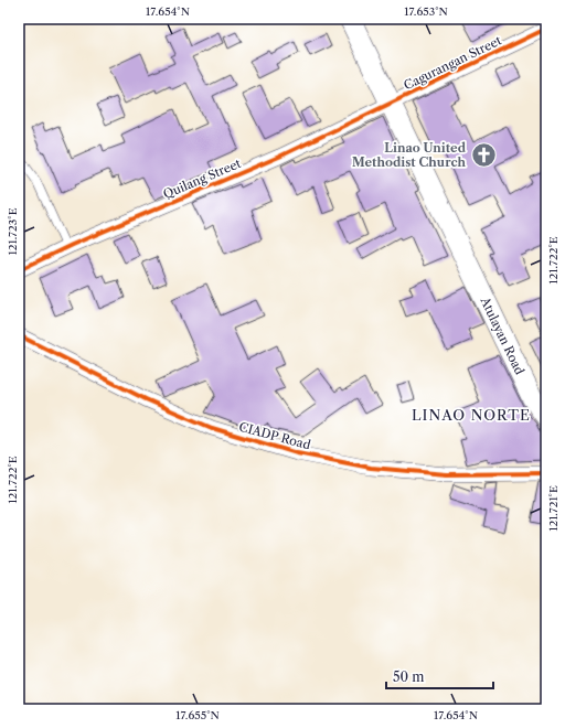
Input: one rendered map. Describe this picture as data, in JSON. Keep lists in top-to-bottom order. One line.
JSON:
{"streets":{"main road":["Atulayan Road"],"street":["Cagurangan Street","Quilang Street","CIADP Road"]},"crossings":[["Cagurangan Street","Quilang Street"],["Cagurangan Street","Atulayan Road"],["Quilang Street","Atulayan Road"]],"districts":["LINAO NORTE"],"places":{"church":["Linao United Methodist Church"]},"scale_bar":"50 m","coordinates":["17.654°N","17.653°N","121.723°E","121.722°E","121.721°E","17.655°N"]}
